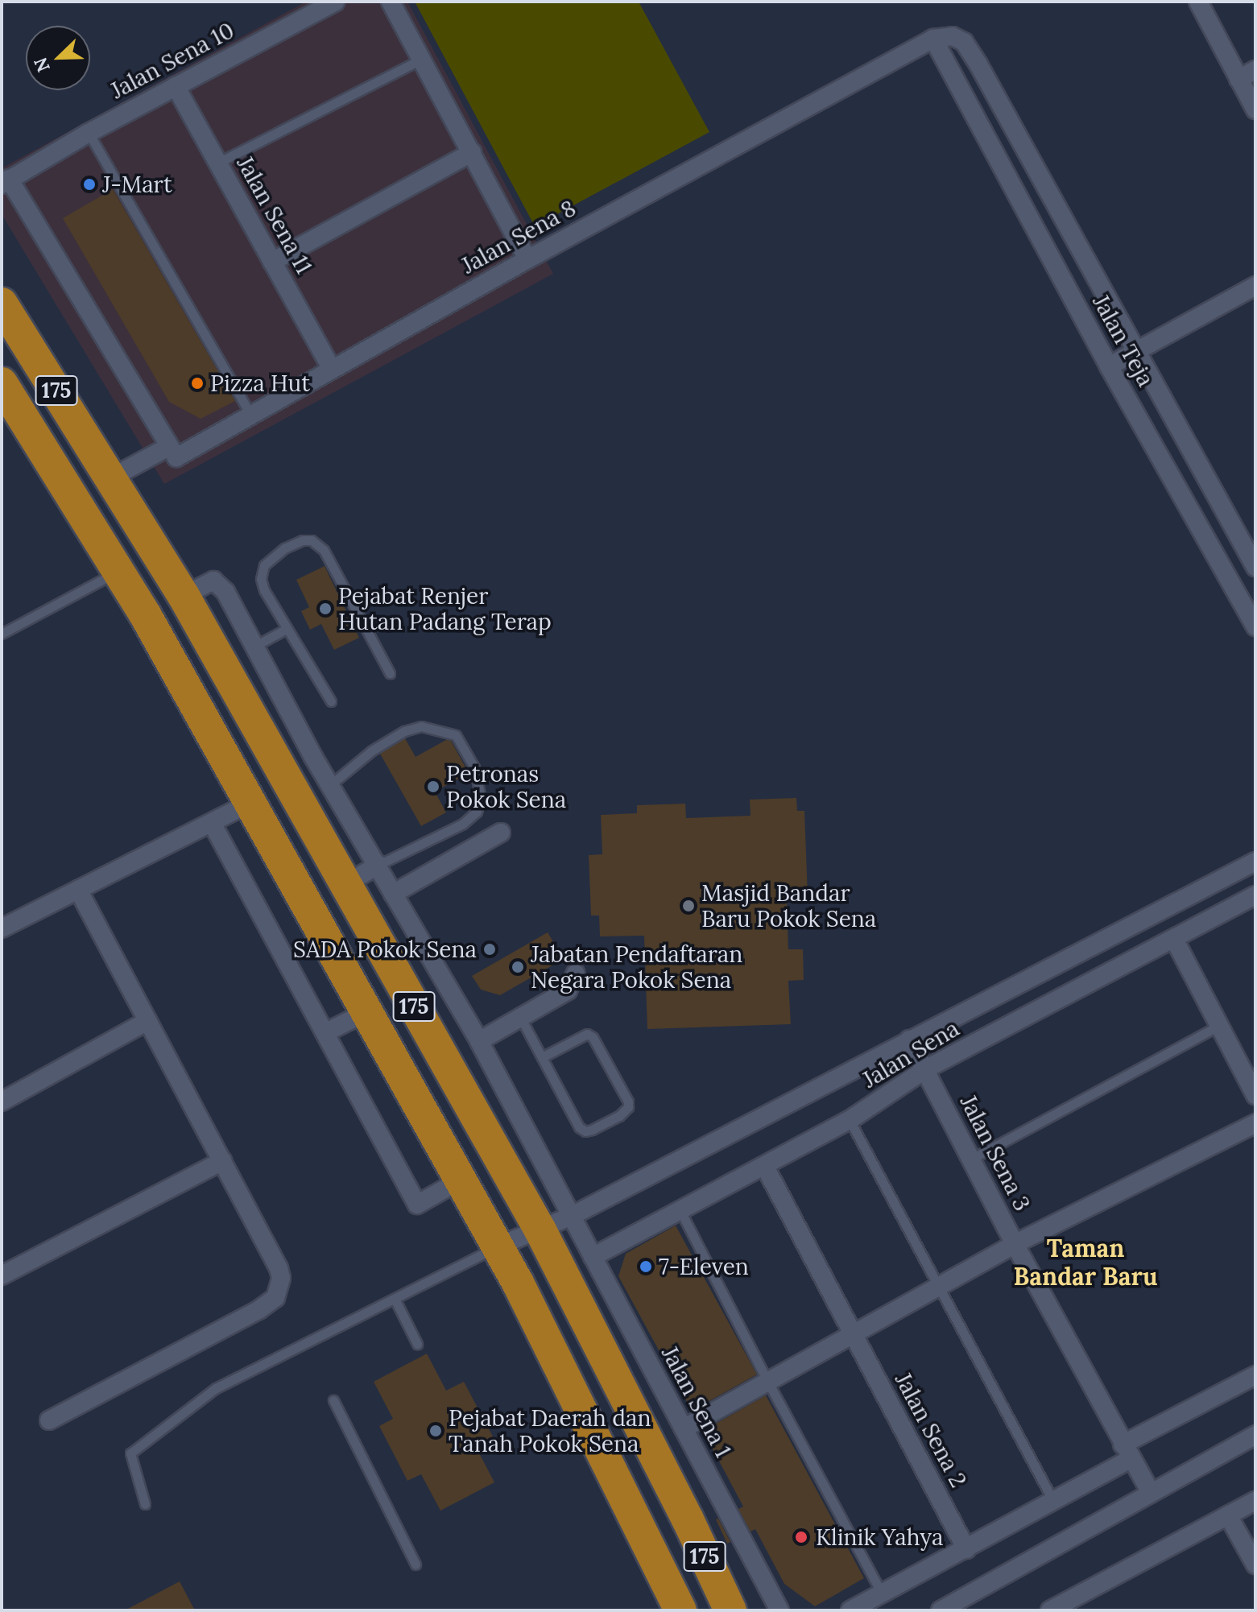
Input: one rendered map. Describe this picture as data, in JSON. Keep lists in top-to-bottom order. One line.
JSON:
{"streets":{"highway":["175"],"street":["Jalan Sena 10","Jalan Sena 11","Jalan Sena 8","Jalan Teja","Jalan Sena","Jalan Sena 3","Jalan Sena 1","Jalan Sena 2"]},"crossings":[["Jalan Sena 10","Jalan Sena 11"],["Jalan Sena 11","Jalan Sena 8"],["Jalan Sena 8","Jalan Teja"],["Jalan Sena","Jalan Sena 3"],["Jalan Sena","Jalan Sena 1"],["Jalan Sena","Jalan Sena 2"]],"districts":["Taman Bandar Baru"],"places":["J-Mart","Pizza Hut","Pejabat Renjer Hutan Padang Terap","Petronas Pokok Sena","Masjid Bandar Baru Pokok Sena","SADA Pokok Sena","Jabatan Pendaftaran Negara Pokok Sena","7-Eleven","Pejabat Daerah dan Tanah Pokok Sena","Klinik Yahya"],"north":"bottom left"}
